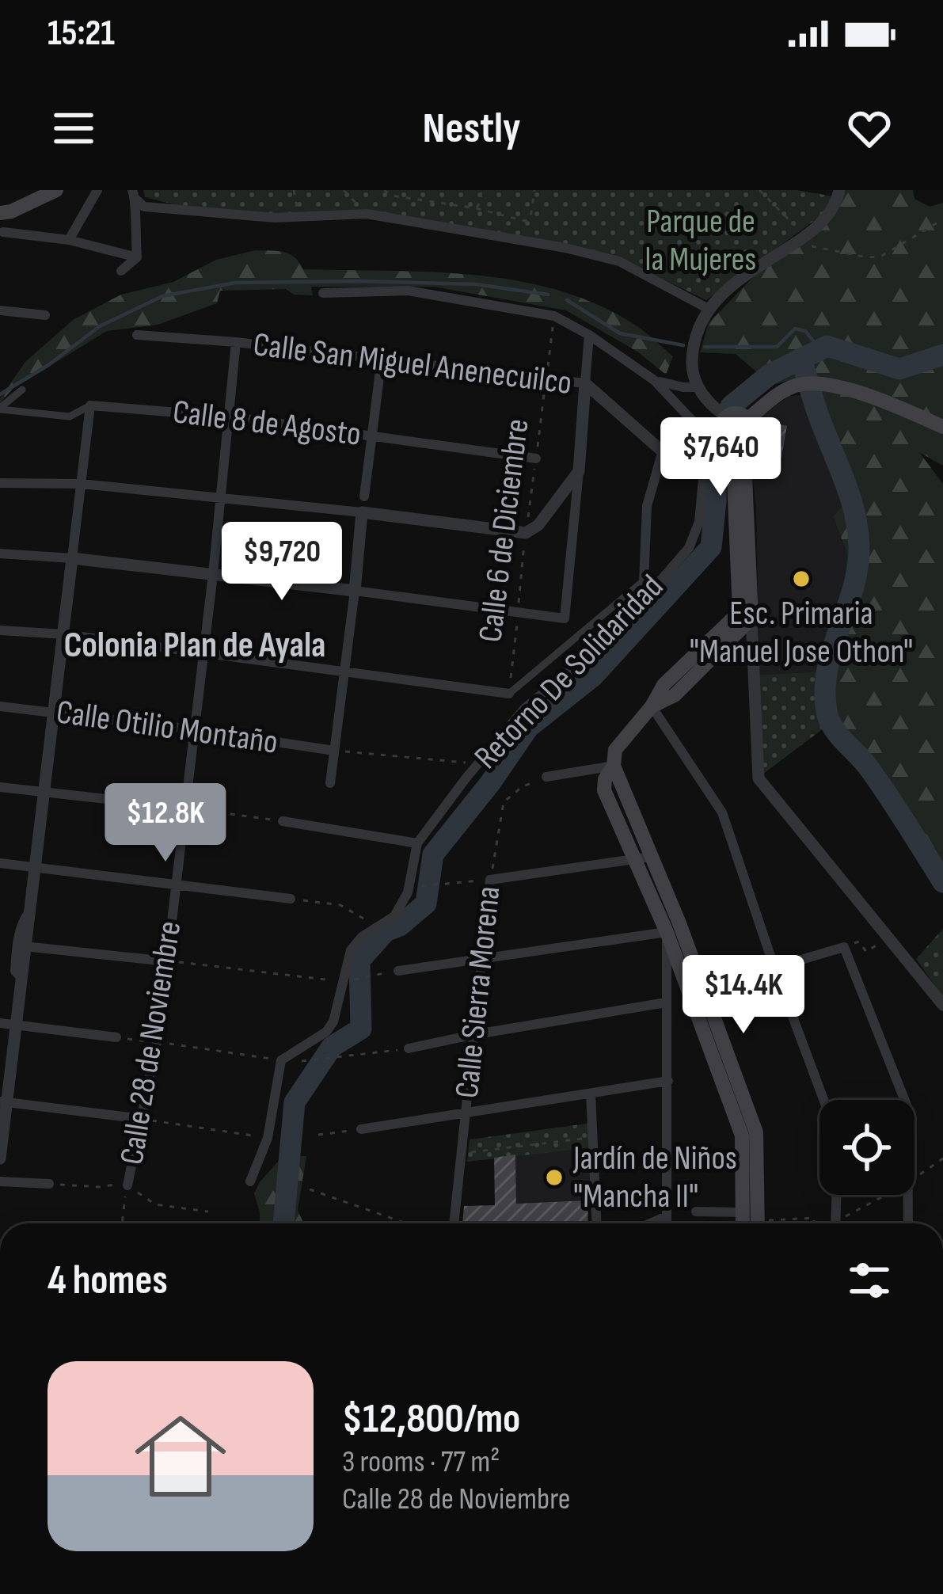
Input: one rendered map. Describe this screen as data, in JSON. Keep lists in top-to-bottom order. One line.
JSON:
{"streets":{"street":["Calle San Miguel Anenecuilco","Calle 8 de Agosto","Retorno De Solidaridad","Calle Otilio Montaño","Calle Sierra Morena","Calle 28 de Noviembre"],"path":["Calle 6 de Diciembre"]},"crossings":[["Calle San Miguel Anenecuilco","Calle 6 de Diciembre"],["Calle San Miguel Anenecuilco","Calle 28 de Noviembre"],["Calle 8 de Agosto","Calle 6 de Diciembre"],["Calle 8 de Agosto","Calle 28 de Noviembre"],["Calle Otilio Montaño","Calle 28 de Noviembre"]],"districts":["Colonia Plan de Ayala"],"parks":["Parque de la Mujeres"],"places":["Esc. Primaria \"Manuel Jose Othon\"","Jardín de Niños \"Mancha II\""],"page":{"status":"15:21","header":"Nestly","price":["$7,640","$9,720","$12.8K","$14.4K"],"heading":"4 homes","list":[{"name":"$12,800/mo","note":"3 rooms · 77 m² · Calle 28 de Noviembre"}]}}
